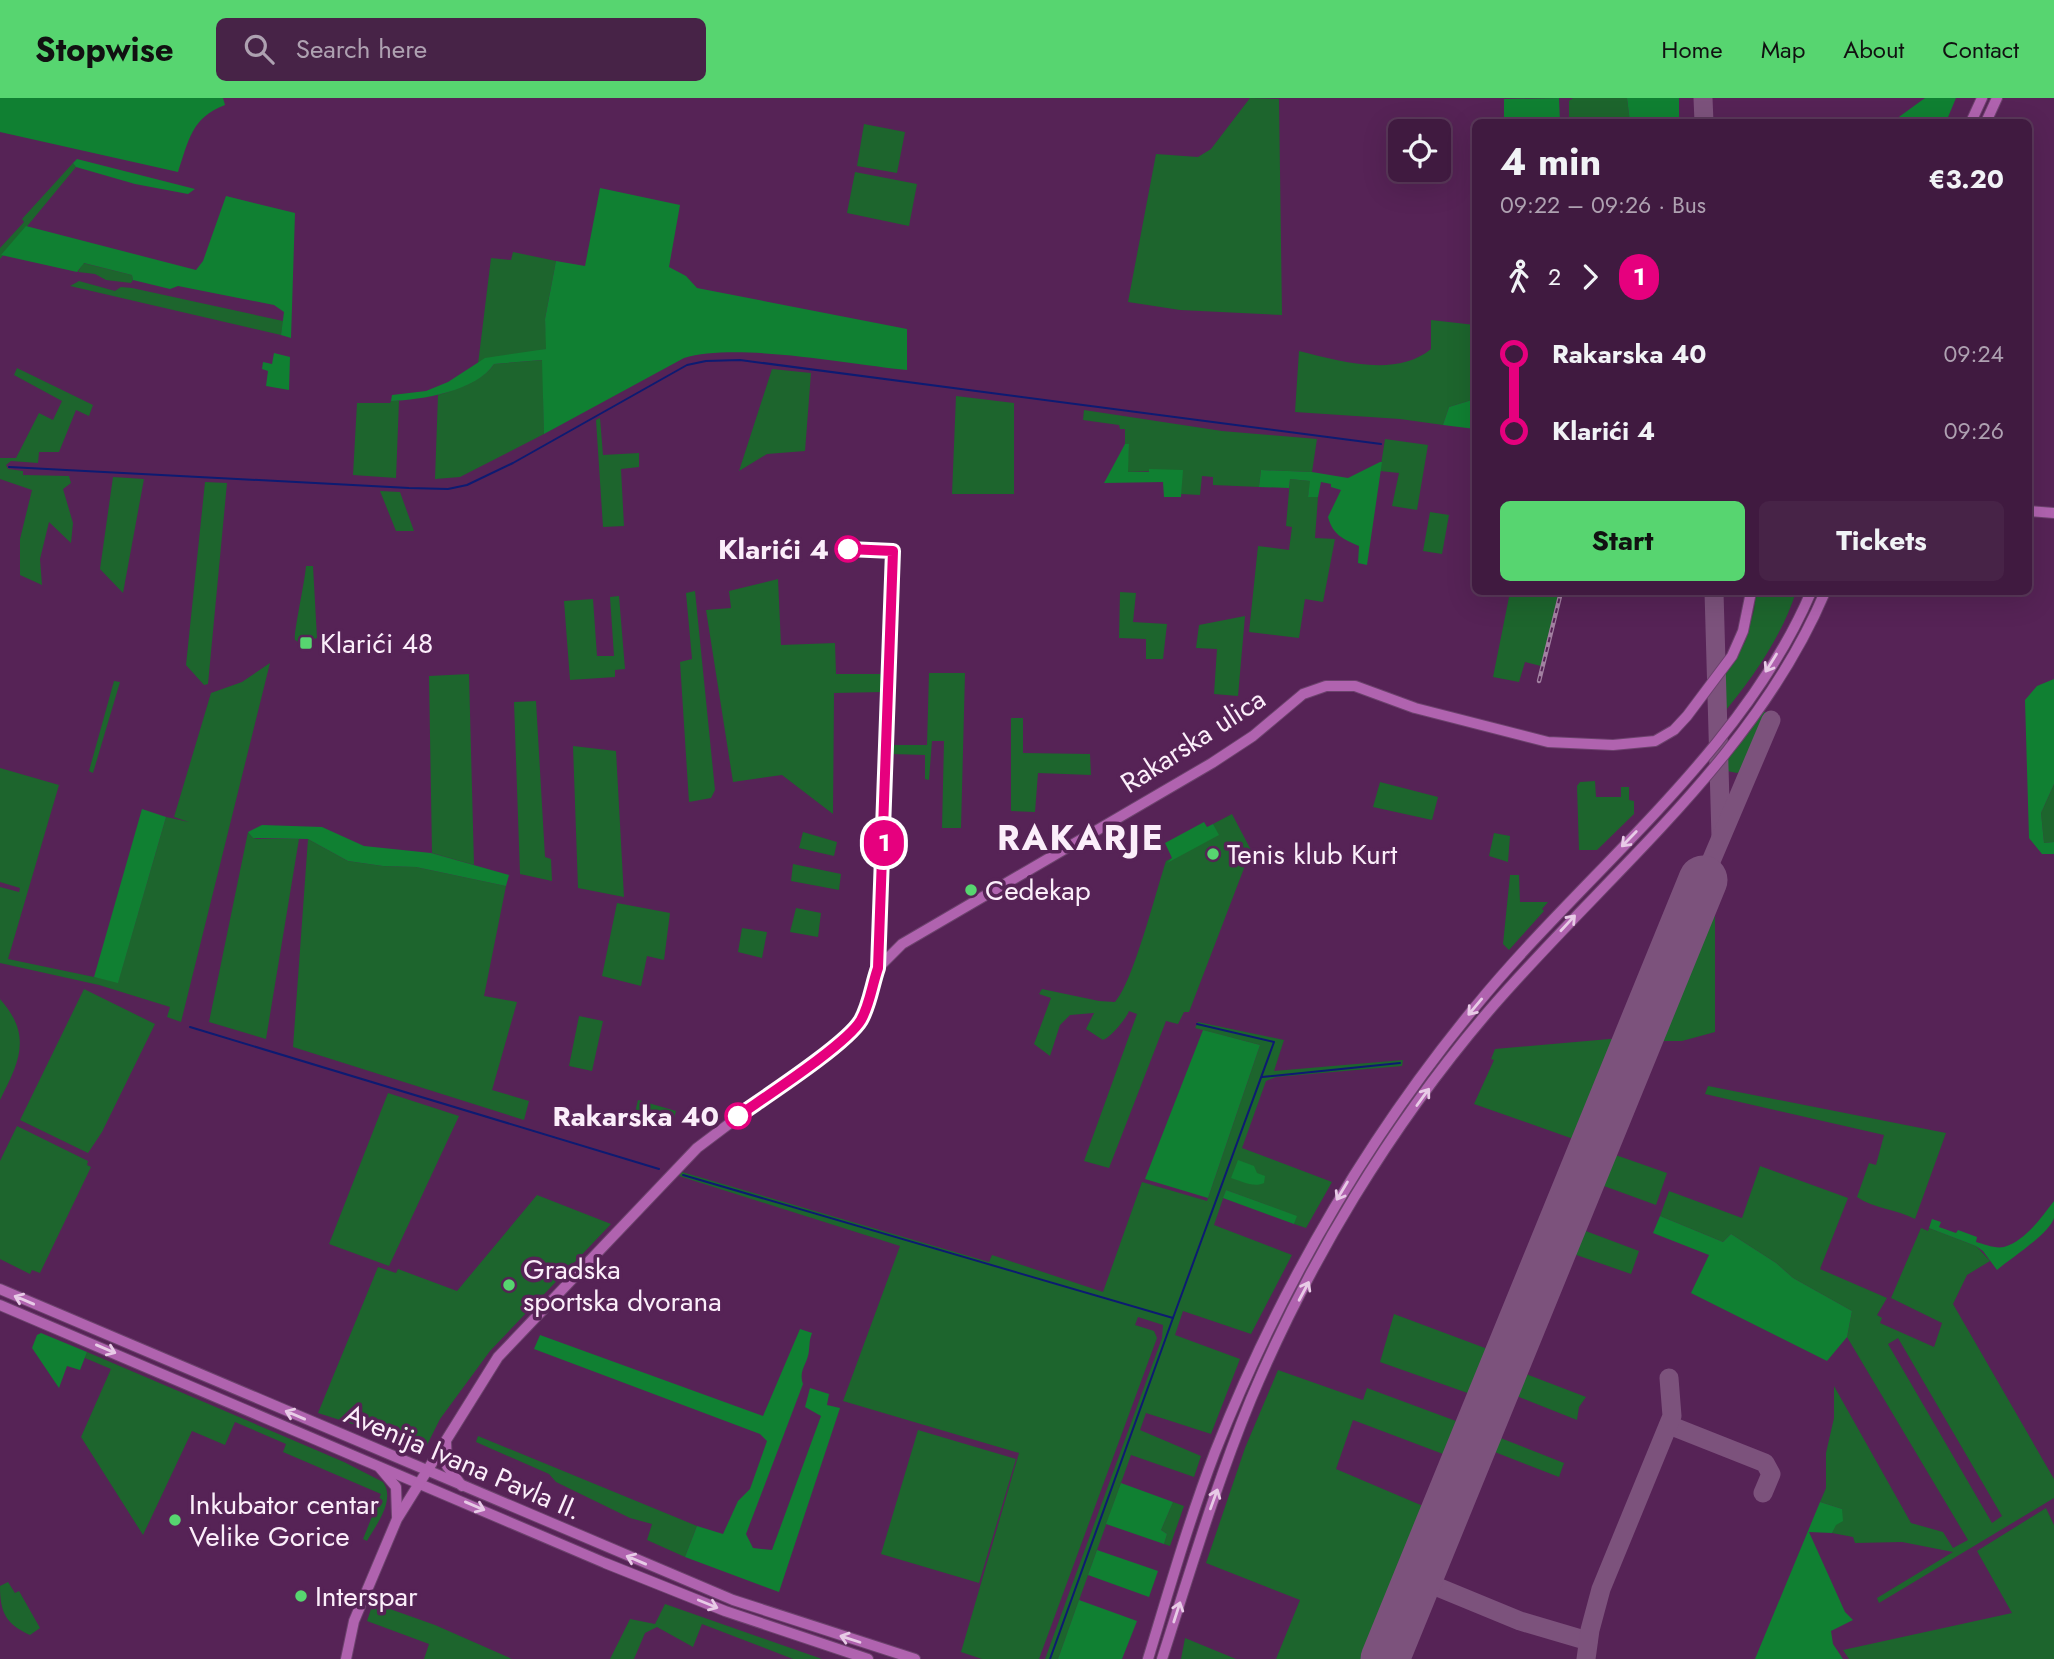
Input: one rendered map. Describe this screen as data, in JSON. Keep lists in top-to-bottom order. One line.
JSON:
{"streets":{"main road":["Rakarska ulica","Avenija Ivana Pavla II."]},"districts":["RAKARJE"],"places":{"other":["Klarići 4","Tenis klub Kurt","Cedekap","Rakarska 40","Gradska sportska dvorana","Inkubator centar Velike Gorice","Interspar"],"transit":["Klarići 48"]},"lines":["bus line 1"],"page":{"header":"Stopwise","search":"Search here","nav":["Home","Map","About","Contact"],"on_map":"1","heading":["4 min","09:22 – 09:26 · Bus","€3.20"],"legs":["2","1"],"list":[{"name":"Rakarska 40","value":"09:24"},{"name":"Klarići 4","value":"09:26"}],"buttons":["Start","Tickets"]}}
